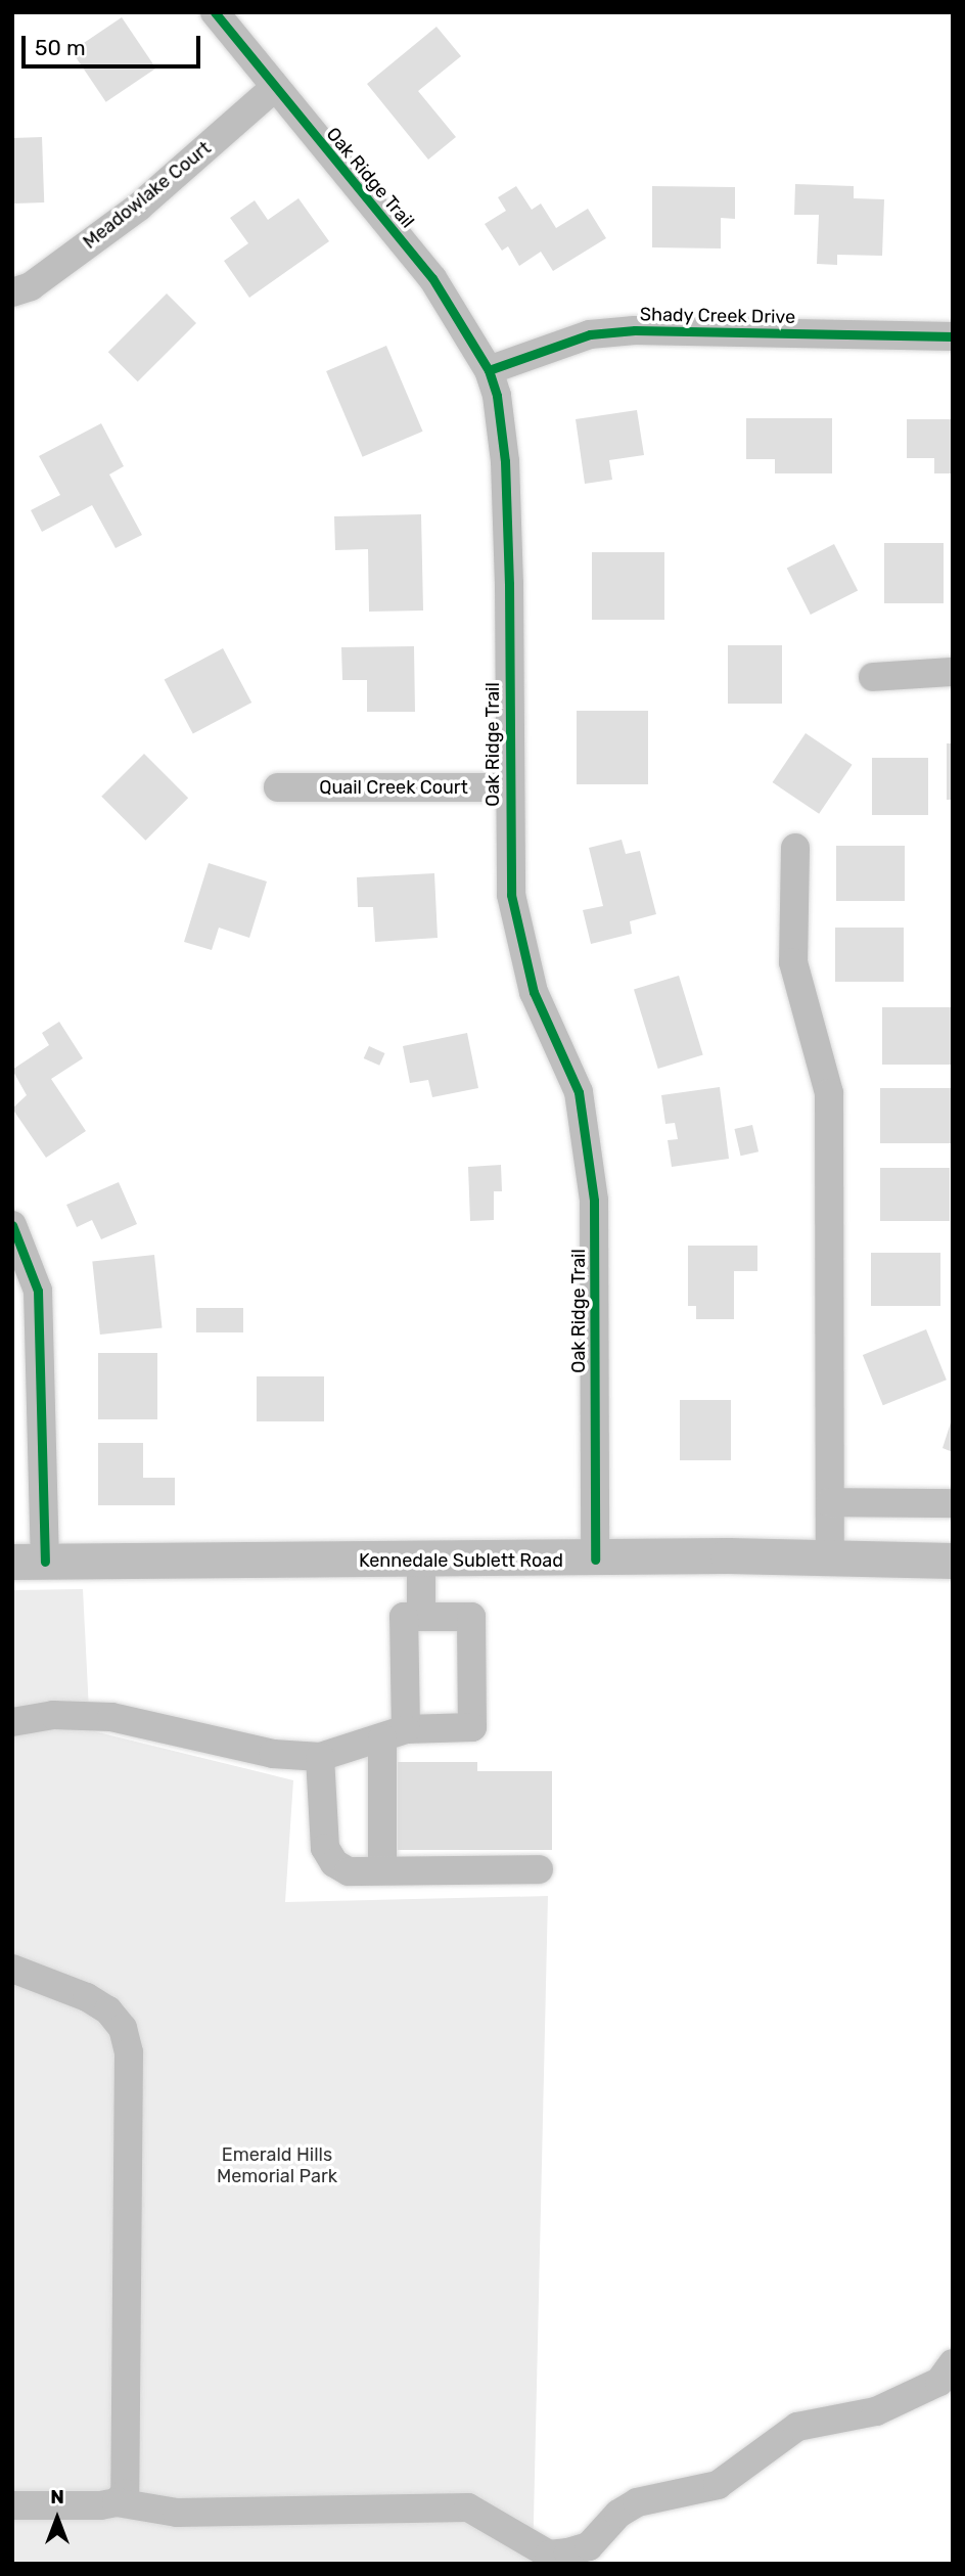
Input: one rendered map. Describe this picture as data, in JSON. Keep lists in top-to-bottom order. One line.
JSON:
{"streets":{"main road":["Kennedale Sublett Road"],"street":["Oak Ridge Trail","Meadowlake Court","Shady Creek Drive","Quail Creek Court"]},"crossings":[["Oak Ridge Trail","Meadowlake Court"],["Oak Ridge Trail","Shady Creek Drive"],["Oak Ridge Trail","Quail Creek Court"],["Oak Ridge Trail","Kennedale Sublett Road"]],"parks":["Emerald Hills Memorial Park"],"scale_bar":"50 m","north":"top"}
